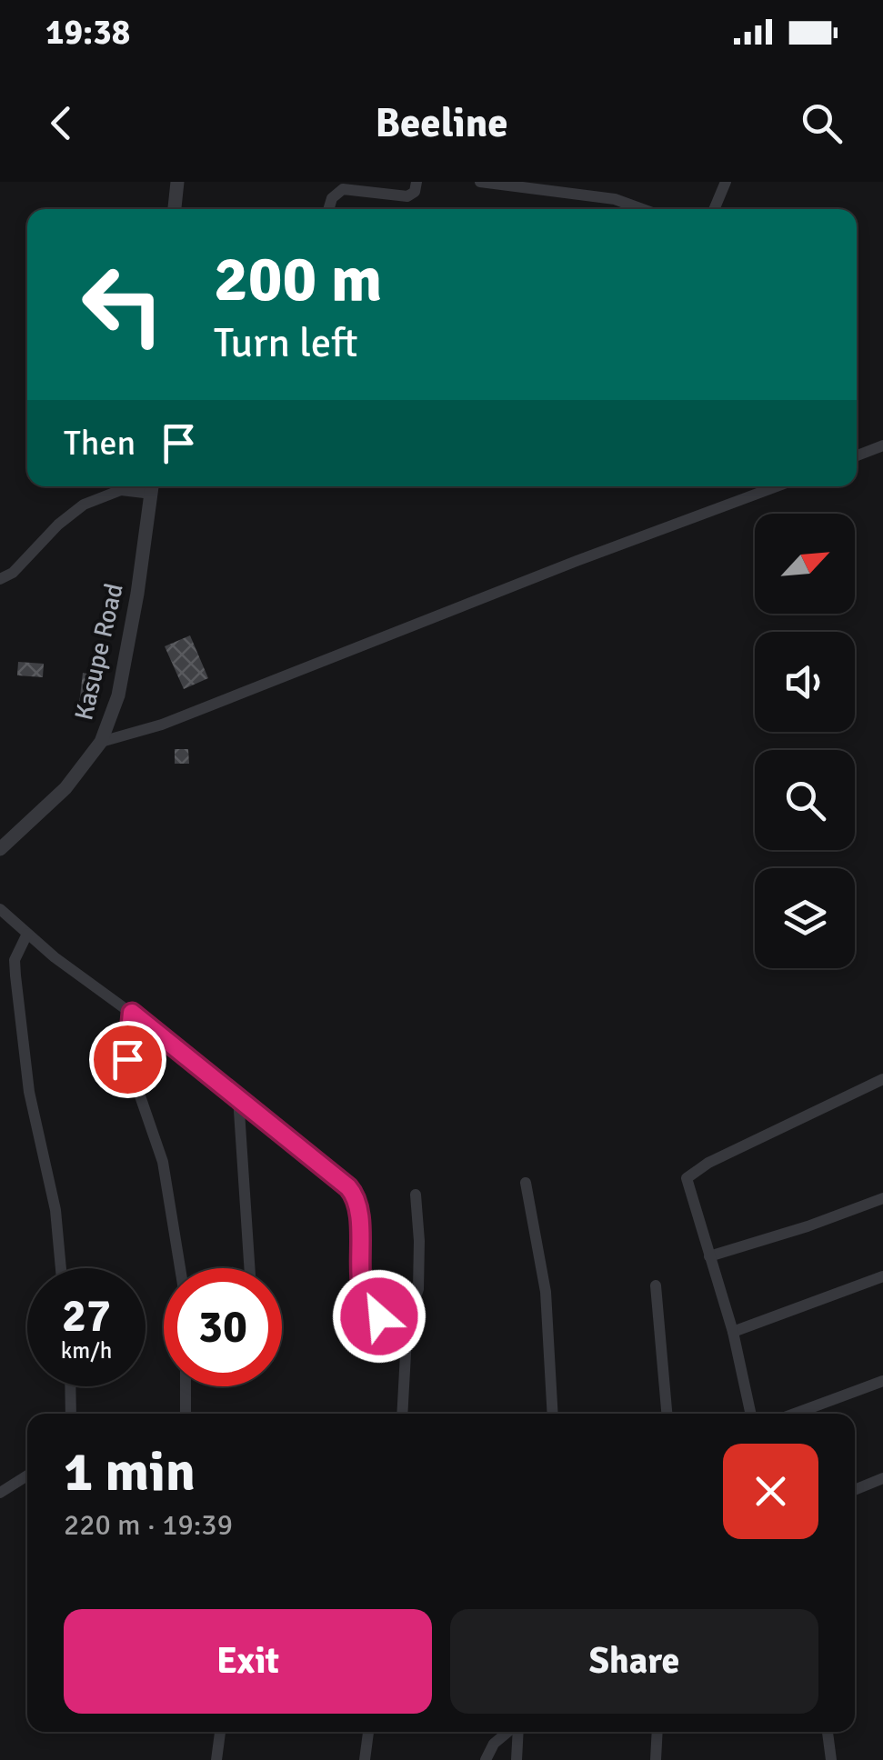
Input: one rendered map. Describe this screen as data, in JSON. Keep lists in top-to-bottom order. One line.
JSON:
{"streets":{"street":["Kasupe Road"]},"north":"top right","page":{"status":"19:38","header":"Beeline","turn":["200 m","Turn left"],"then":"Then","speed":"27 km/h","limit":"30","heading":["1 min","220 m · 19:39"],"buttons":["Exit","Share"]}}
